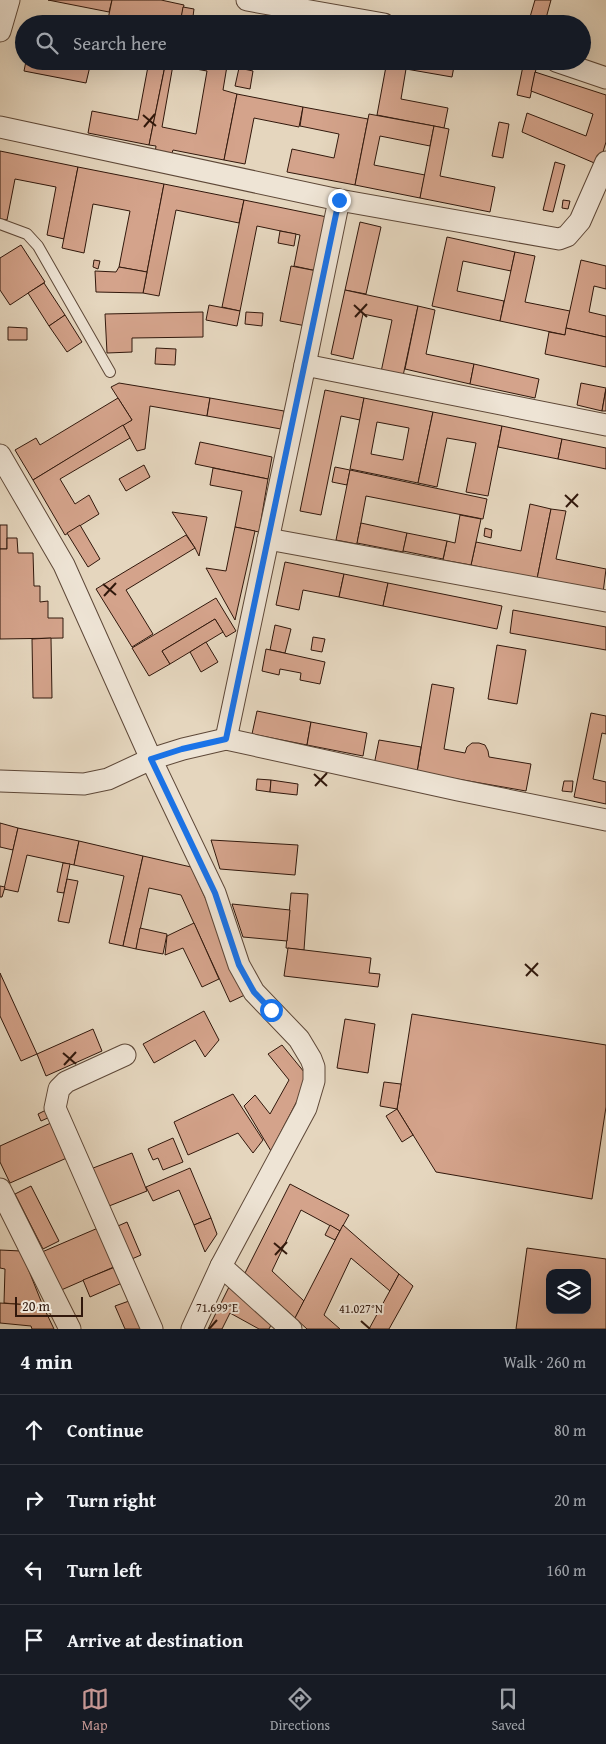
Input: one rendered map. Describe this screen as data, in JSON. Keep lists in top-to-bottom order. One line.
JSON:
{"scale_bar":"20 m","page":{"search":"Search here","scale":"20 m","heading":["4 min","Walk · 260 m"],"list":[["Continue","80 m"],["Turn right","20 m"],["Turn left","160 m"],"Arrive at destination"],"nav":["Map","Directions","Saved"]},"coordinates":["71.699°E","41.027°N"]}
